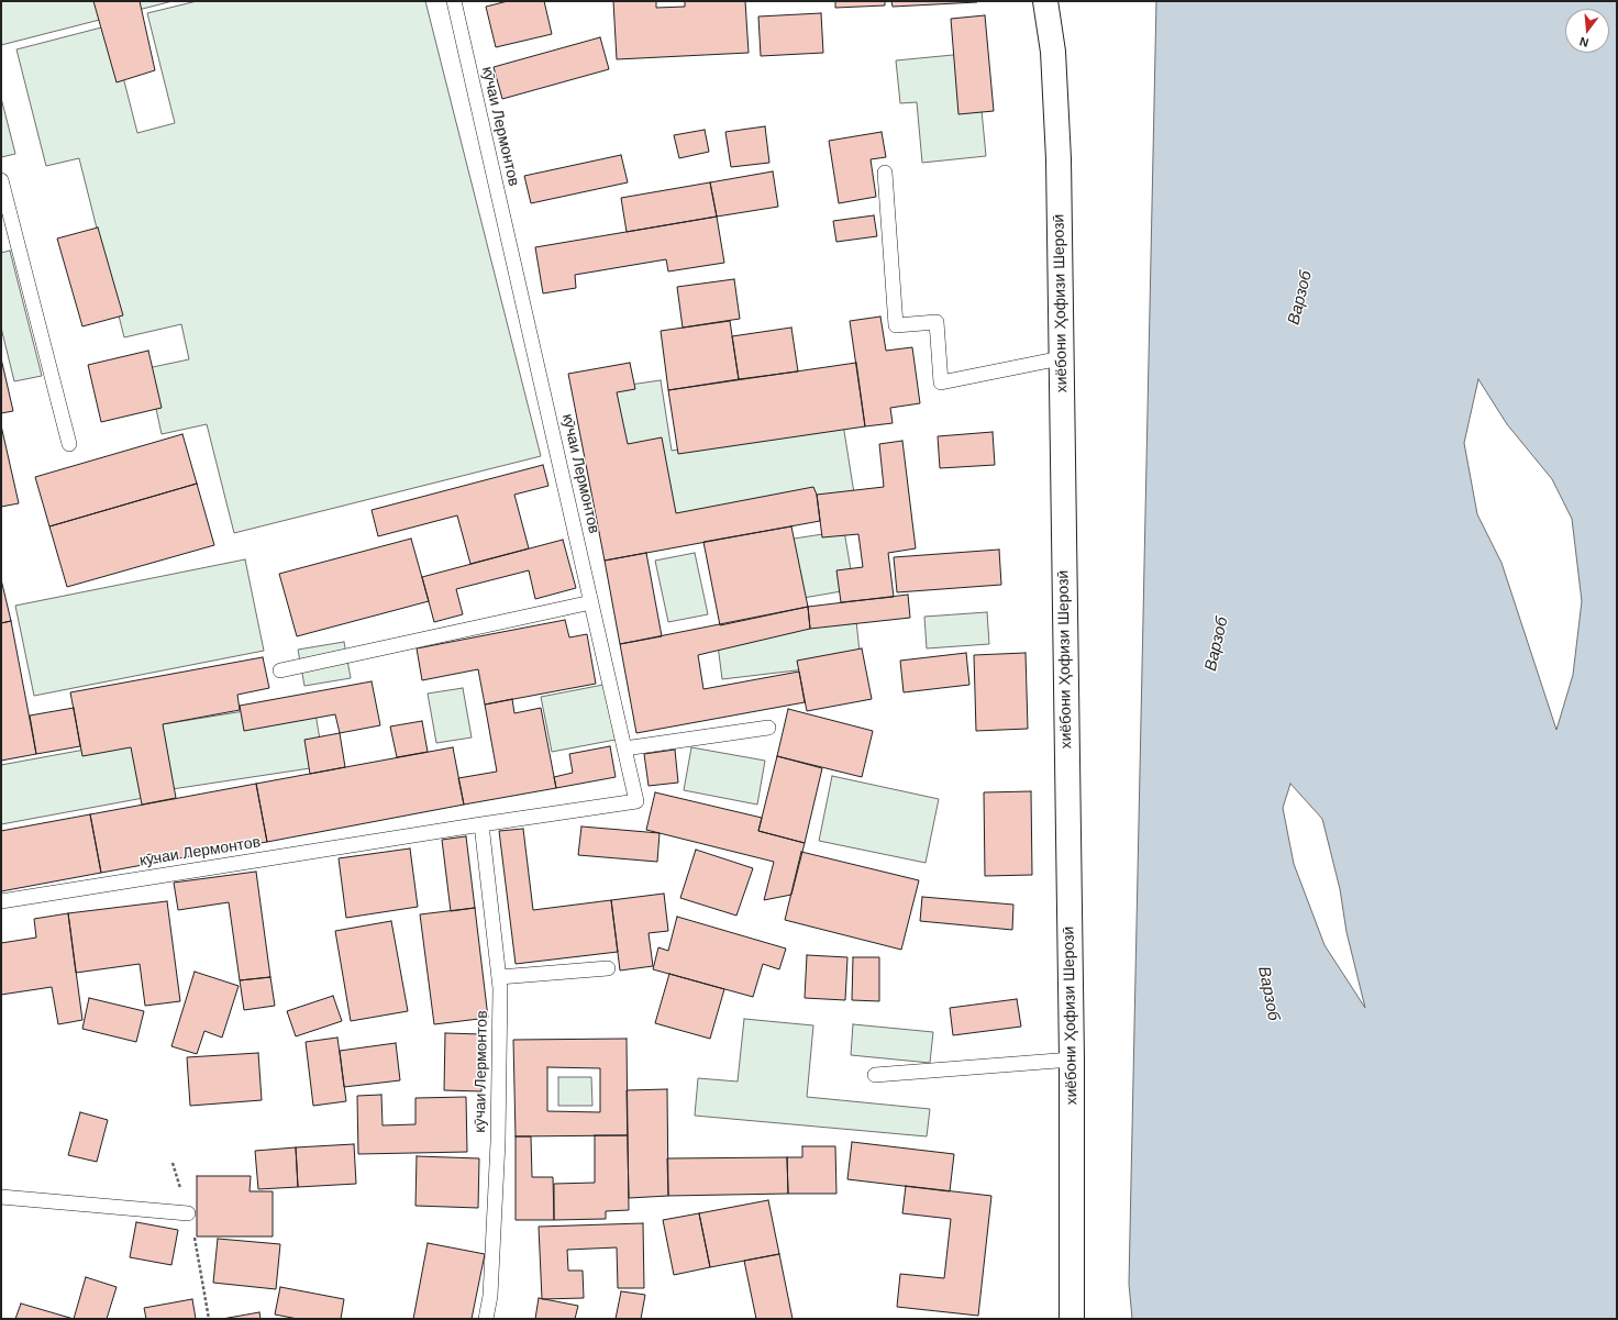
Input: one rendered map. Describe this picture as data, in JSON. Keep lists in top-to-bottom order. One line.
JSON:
{"streets":{"main road":["хиёбони Ҳофизи Шерозӣ"],"lane":["кӯчаи Лермонтов"]},"water":["Варзоб"],"north":"bottom"}
